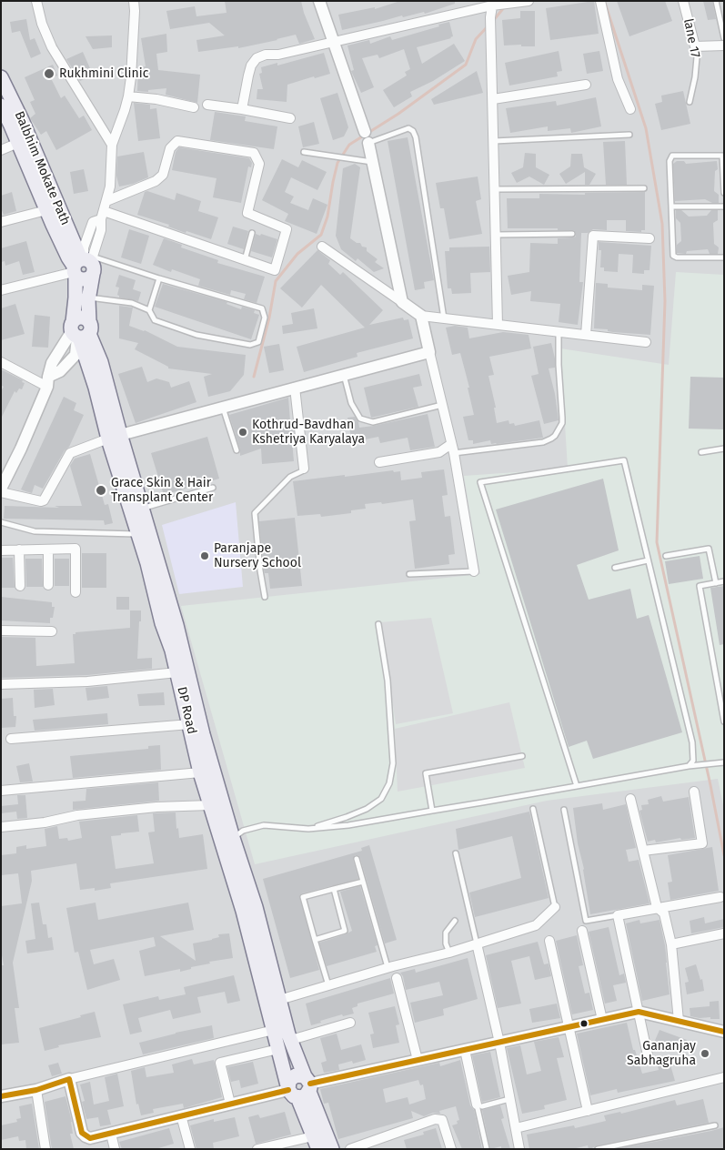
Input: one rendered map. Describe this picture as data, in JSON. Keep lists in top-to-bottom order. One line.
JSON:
{"streets":{"main road":["Balbhim Mokate Path","DP Road"],"street":["lane 17"]},"crossings":[["Balbhim Mokate Path","DP Road"]],"places":["Rukhmini Clinic","Kothrud-Bavdhan Kshetriya Karyalaya","Grace Skin & Hair Transplant Center","Paranjape Nursery School","Gananjay Sabhagruha"]}
